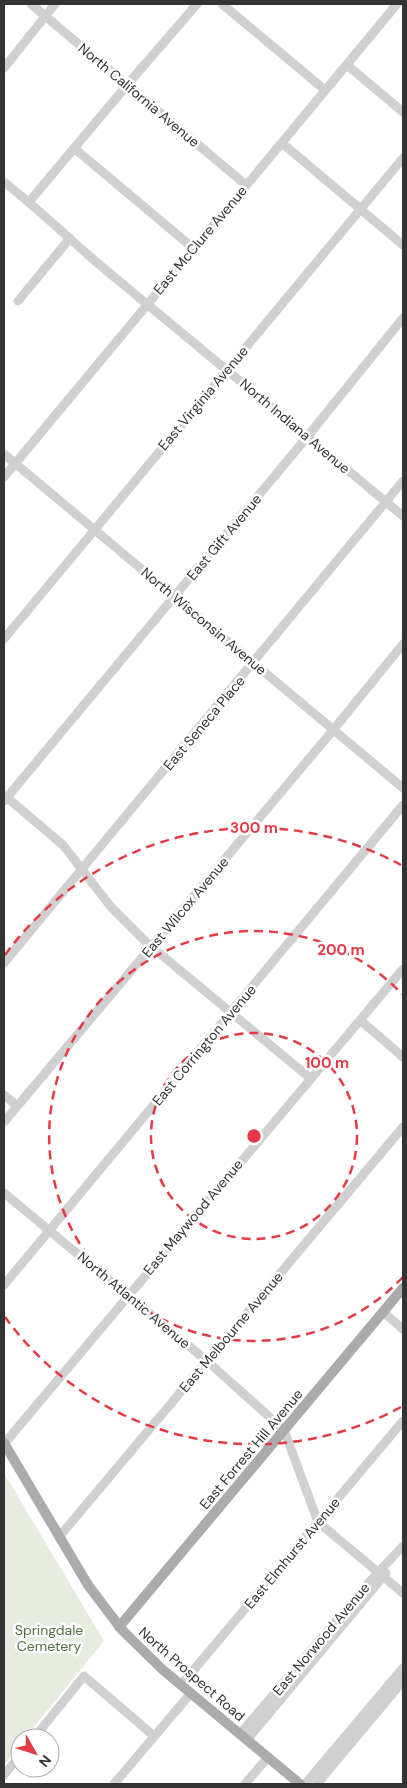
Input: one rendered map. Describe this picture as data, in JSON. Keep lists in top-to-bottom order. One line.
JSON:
{"streets":{"main road":["East Forrest Hill Avenue","North Prospect Road"],"street":["North California Avenue","East McClure Avenue","East Virginia Avenue","North Indiana Avenue","East Gift Avenue","North Wisconsin Avenue","East Seneca Place","East Wilcox Avenue","East Corrington Avenue","East Maywood Avenue","North Atlantic Avenue","East Melbourne Avenue","East Elmhurst Avenue","East Norwood Avenue"]},"crossings":[["North California Avenue","East McClure Avenue"],["East McClure Avenue","North Indiana Avenue"],["East McClure Avenue","North Wisconsin Avenue"],["East Virginia Avenue","North Indiana Avenue"],["East Virginia Avenue","North Wisconsin Avenue"],["North Indiana Avenue","East Gift Avenue"],["North Indiana Avenue","East Seneca Place"],["East Gift Avenue","North Wisconsin Avenue"],["North Wisconsin Avenue","East Seneca Place"],["North Wisconsin Avenue","East Wilcox Avenue"],["East Corrington Avenue","North Atlantic Avenue"],["East Maywood Avenue","North Atlantic Avenue"],["East Maywood Avenue","North Prospect Road"],["North Atlantic Avenue","East Melbourne Avenue"],["North Atlantic Avenue","East Forrest Hill Avenue"],["East Melbourne Avenue","North Prospect Road"],["East Forrest Hill Avenue","North Prospect Road"],["East Elmhurst Avenue","North Prospect Road"],["East Norwood Avenue","North Prospect Road"]],"parks":["Springdale Cemetery"],"north":"bottom right","rings":["300 m","200 m","100 m"]}
